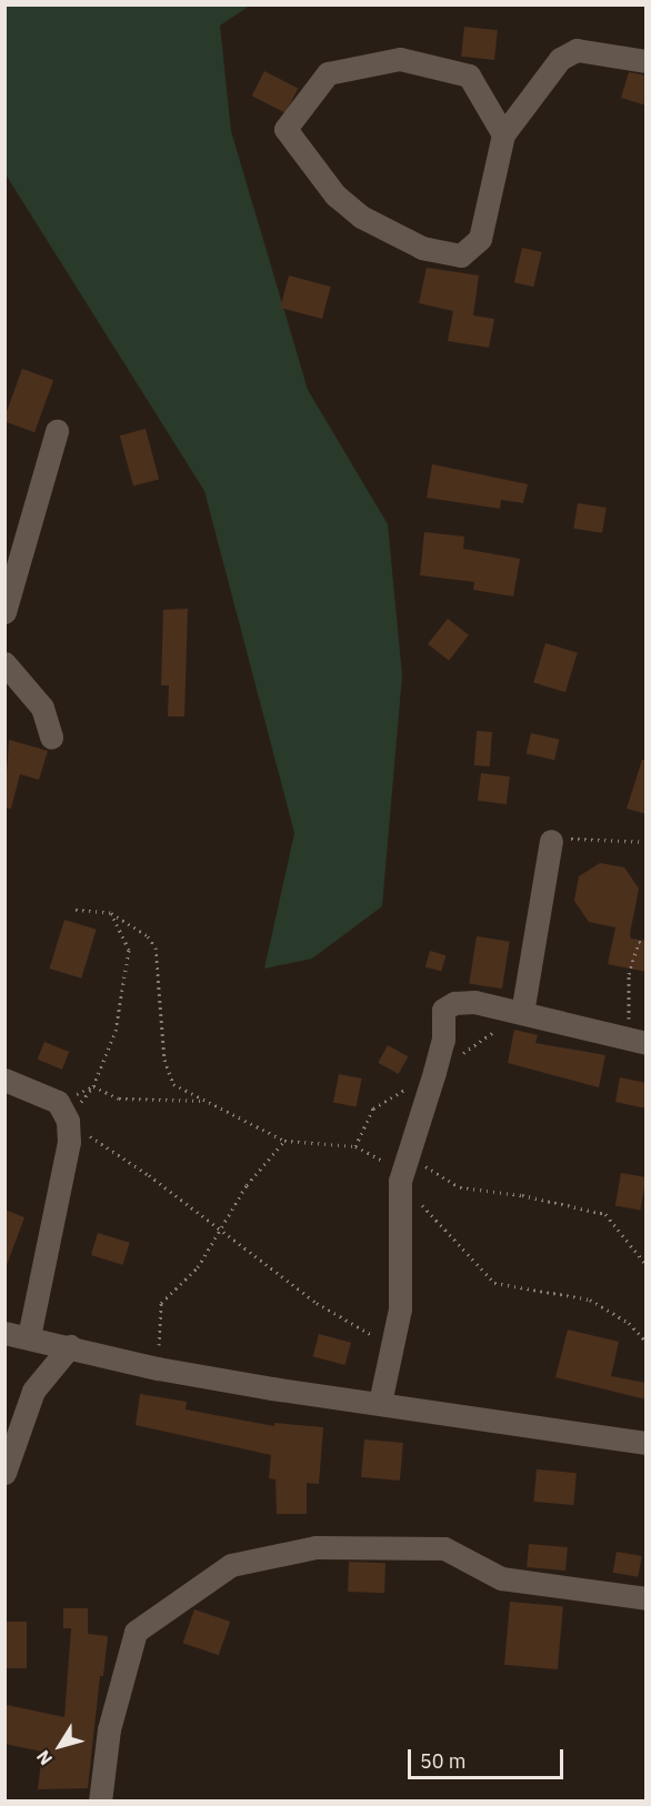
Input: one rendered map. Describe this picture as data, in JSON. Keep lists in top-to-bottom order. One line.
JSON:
{"scale_bar":"50 m","north":"bottom left"}
